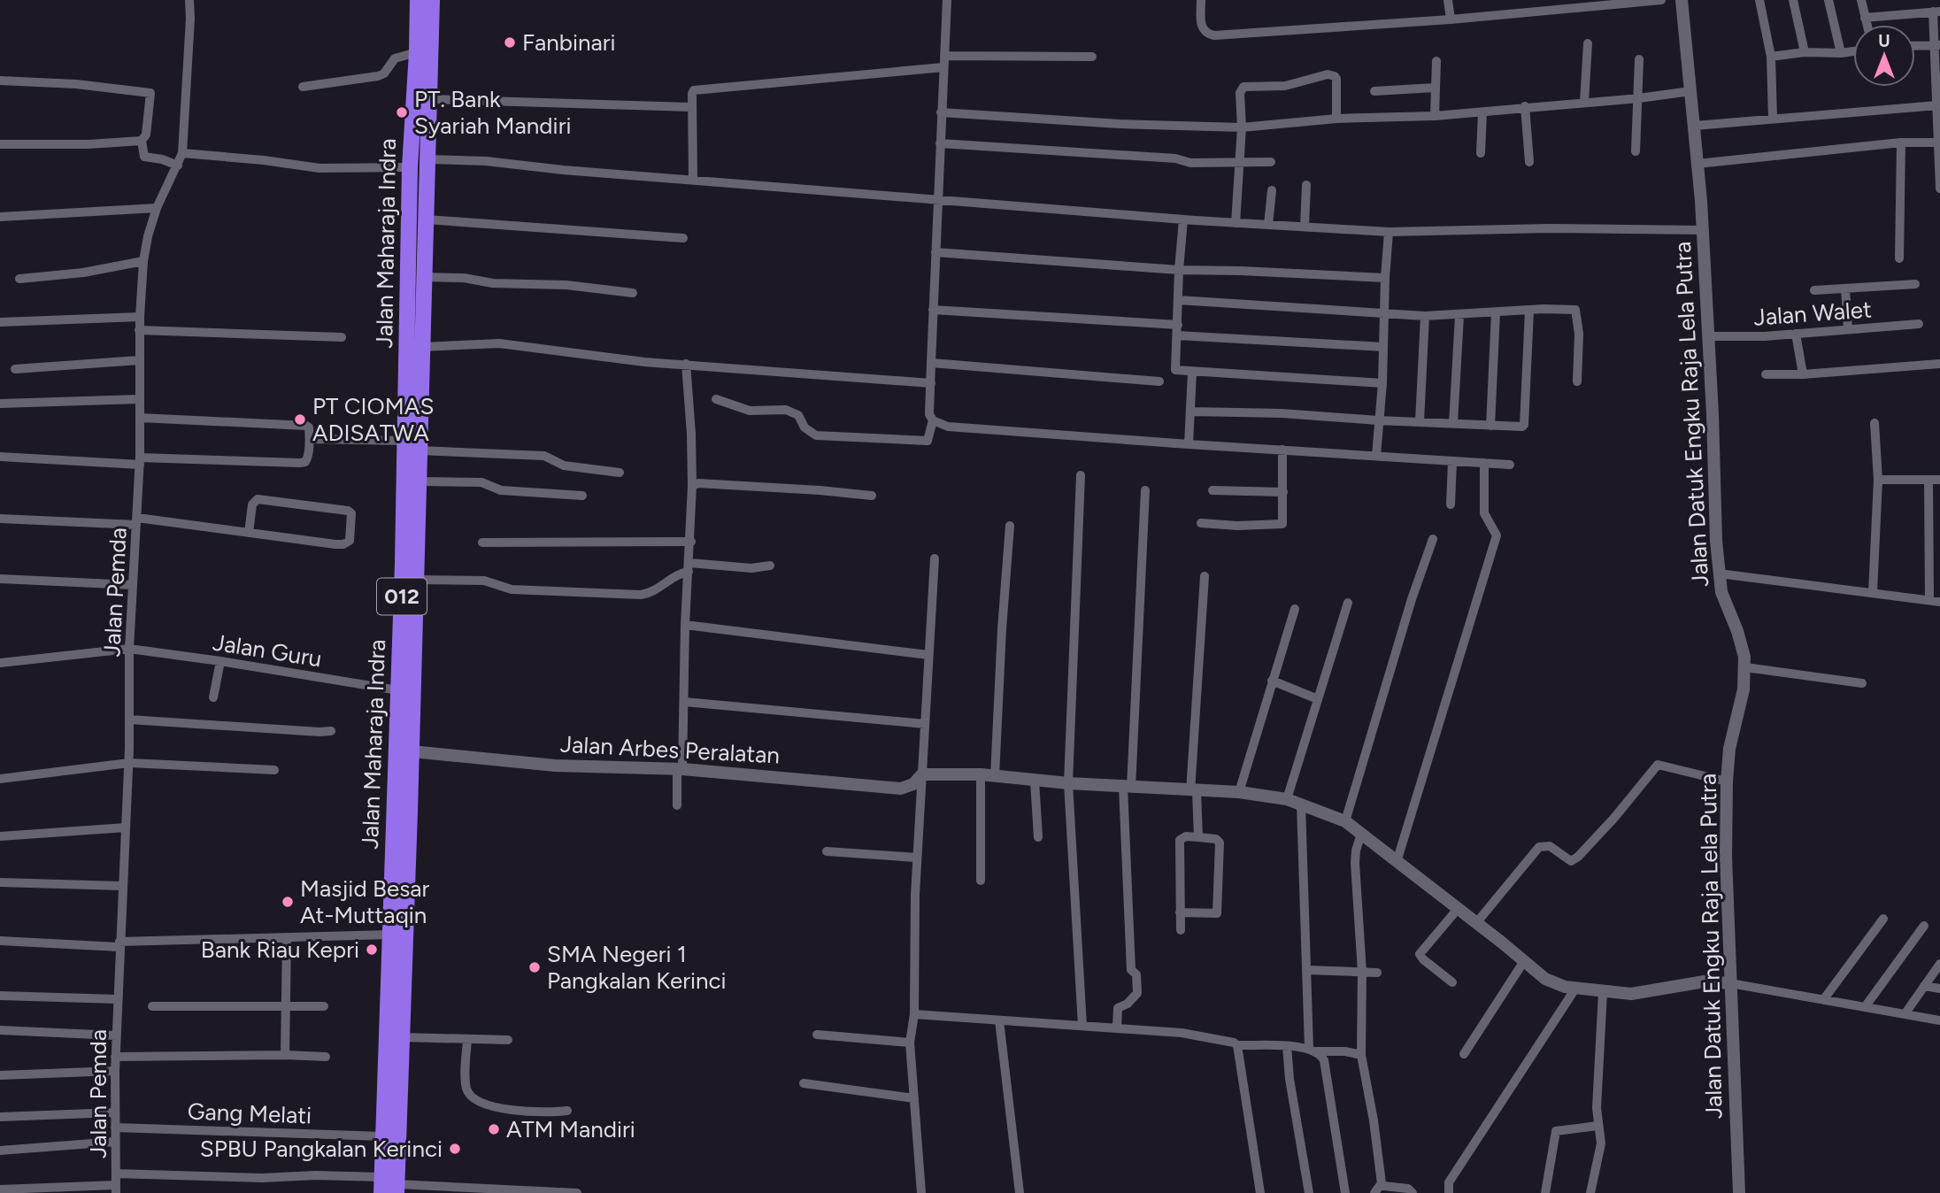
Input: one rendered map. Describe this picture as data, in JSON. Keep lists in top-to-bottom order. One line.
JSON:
{"streets":{"highway":["Jalan Maharaja Indra","012"],"street":["Jalan Walet","Jalan Datuk Engku Raja Lela Putra","Jalan Pemda","Jalan Guru","Jalan Arbes Peralatan","Gang Melati"]},"crossings":[["Jalan Maharaja Indra","Jalan Guru"],["Jalan Maharaja Indra","Jalan Arbes Peralatan"],["Jalan Maharaja Indra","Gang Melati"],["Jalan Walet","Jalan Datuk Engku Raja Lela Putra"],["Jalan Pemda","Jalan Guru"],["Jalan Pemda","Gang Melati"]],"places":["Fanbinari","PT. Bank Syariah Mandiri","PT CIOMAS ADISATWA","Masjid Besar At-Muttaqin","Bank Riau Kepri","SMA Negeri 1 Pangkalan Kerinci","ATM Mandiri","SPBU Pangkalan Kerinci"],"north":"top"}
